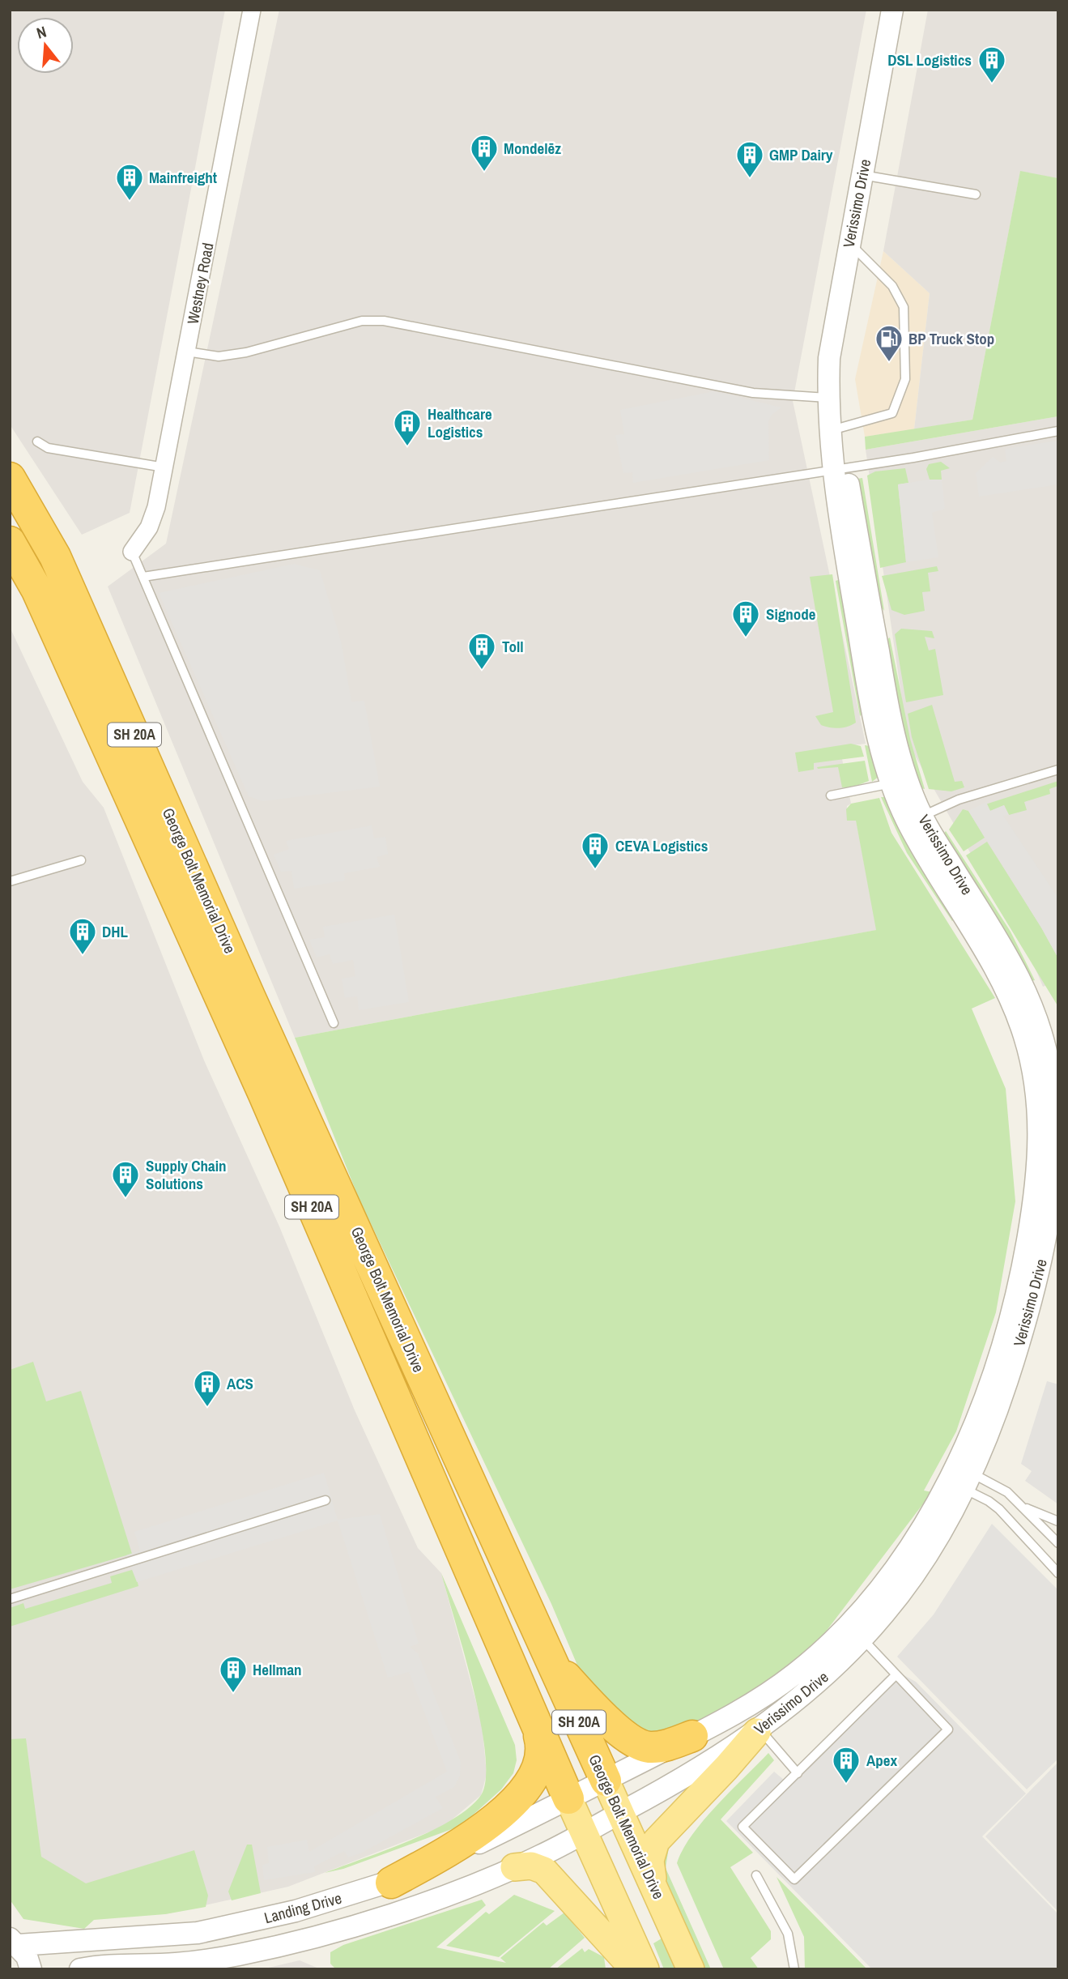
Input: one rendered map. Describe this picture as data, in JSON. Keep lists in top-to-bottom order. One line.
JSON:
{"streets":{"highway":["SH 20A","George Bolt Memorial Drive"],"street":["Verissimo Drive","Westney Road","Landing Drive"]},"crossings":[["Verissimo Drive","George Bolt Memorial Drive"],["Verissimo Drive","Landing Drive"],["George Bolt Memorial Drive","Landing Drive"]],"places":{"building":["DSL Logistics","Mondelēz","GMP Dairy","Mainfreight","Healthcare Logistics","Signode","Toll","CEVA Logistics","DHL","Supply Chain Solutions","ACS","Hellman","Apex"],"fuel station":["BP Truck Stop"]},"north":"top"}
